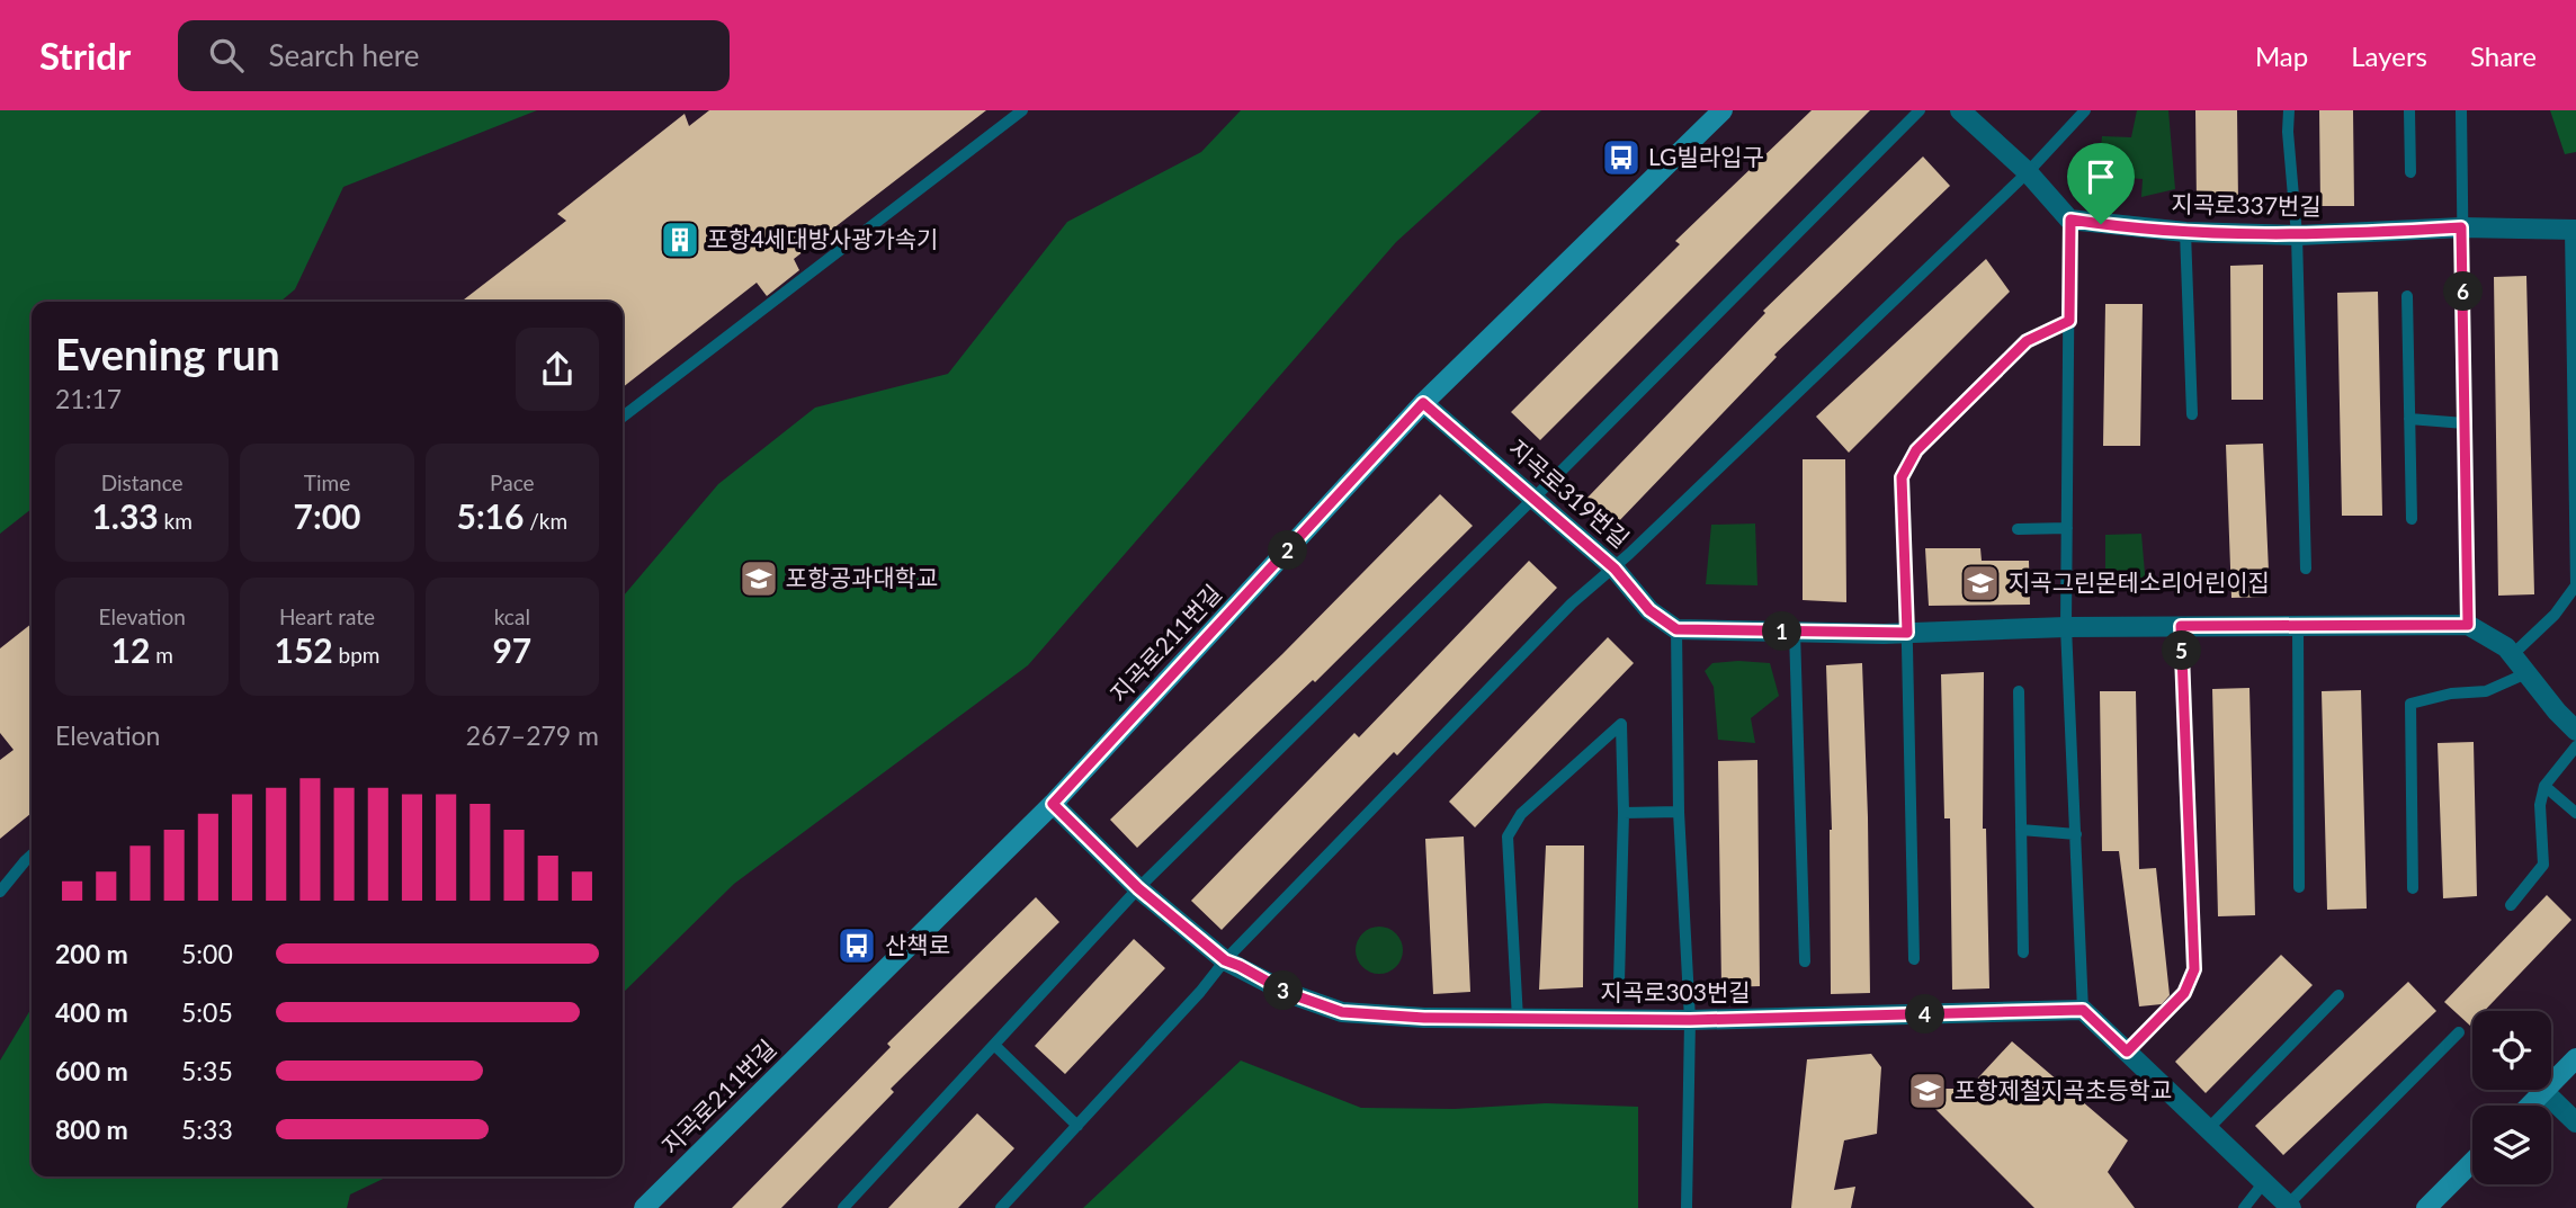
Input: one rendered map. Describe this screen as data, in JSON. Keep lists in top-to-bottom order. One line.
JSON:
{"streets":{"main road":["지곡로211번길"],"street":["지곡로337번길","지곡로319번길","지곡로303번길"]},"crossings":[["지곡로319번길","지곡로211번길"],["지곡로211번길","지곡로303번길"]],"places":{"bus stop":["LG빌라입구","산책로"],"building":["포항4세대방사광가속기"],"school or university":["포항공과대학교","지곡그린몬테소리어린이집","포항제철지곡초등학교"]},"page":{"header":"Stridr","search":"Search here","nav":["Map","Layers","Share"],"pins":["6","2","1","5","3","4"],"heading":["Evening run","21:17"],"stats":[["Distance","1.33 km"],["Time","7:00"],["Pace","5:16 /km"],["Elevation","12 m"],["Heart rate","152 bpm"],["kcal","97"]],"chart":["Elevation","267–279 m"],"list":[{"name":"200 m","note":"5:00"},{"name":"400 m","note":"5:05"},{"name":"600 m","note":"5:35"},{"name":"800 m","note":"5:33"}]}}
